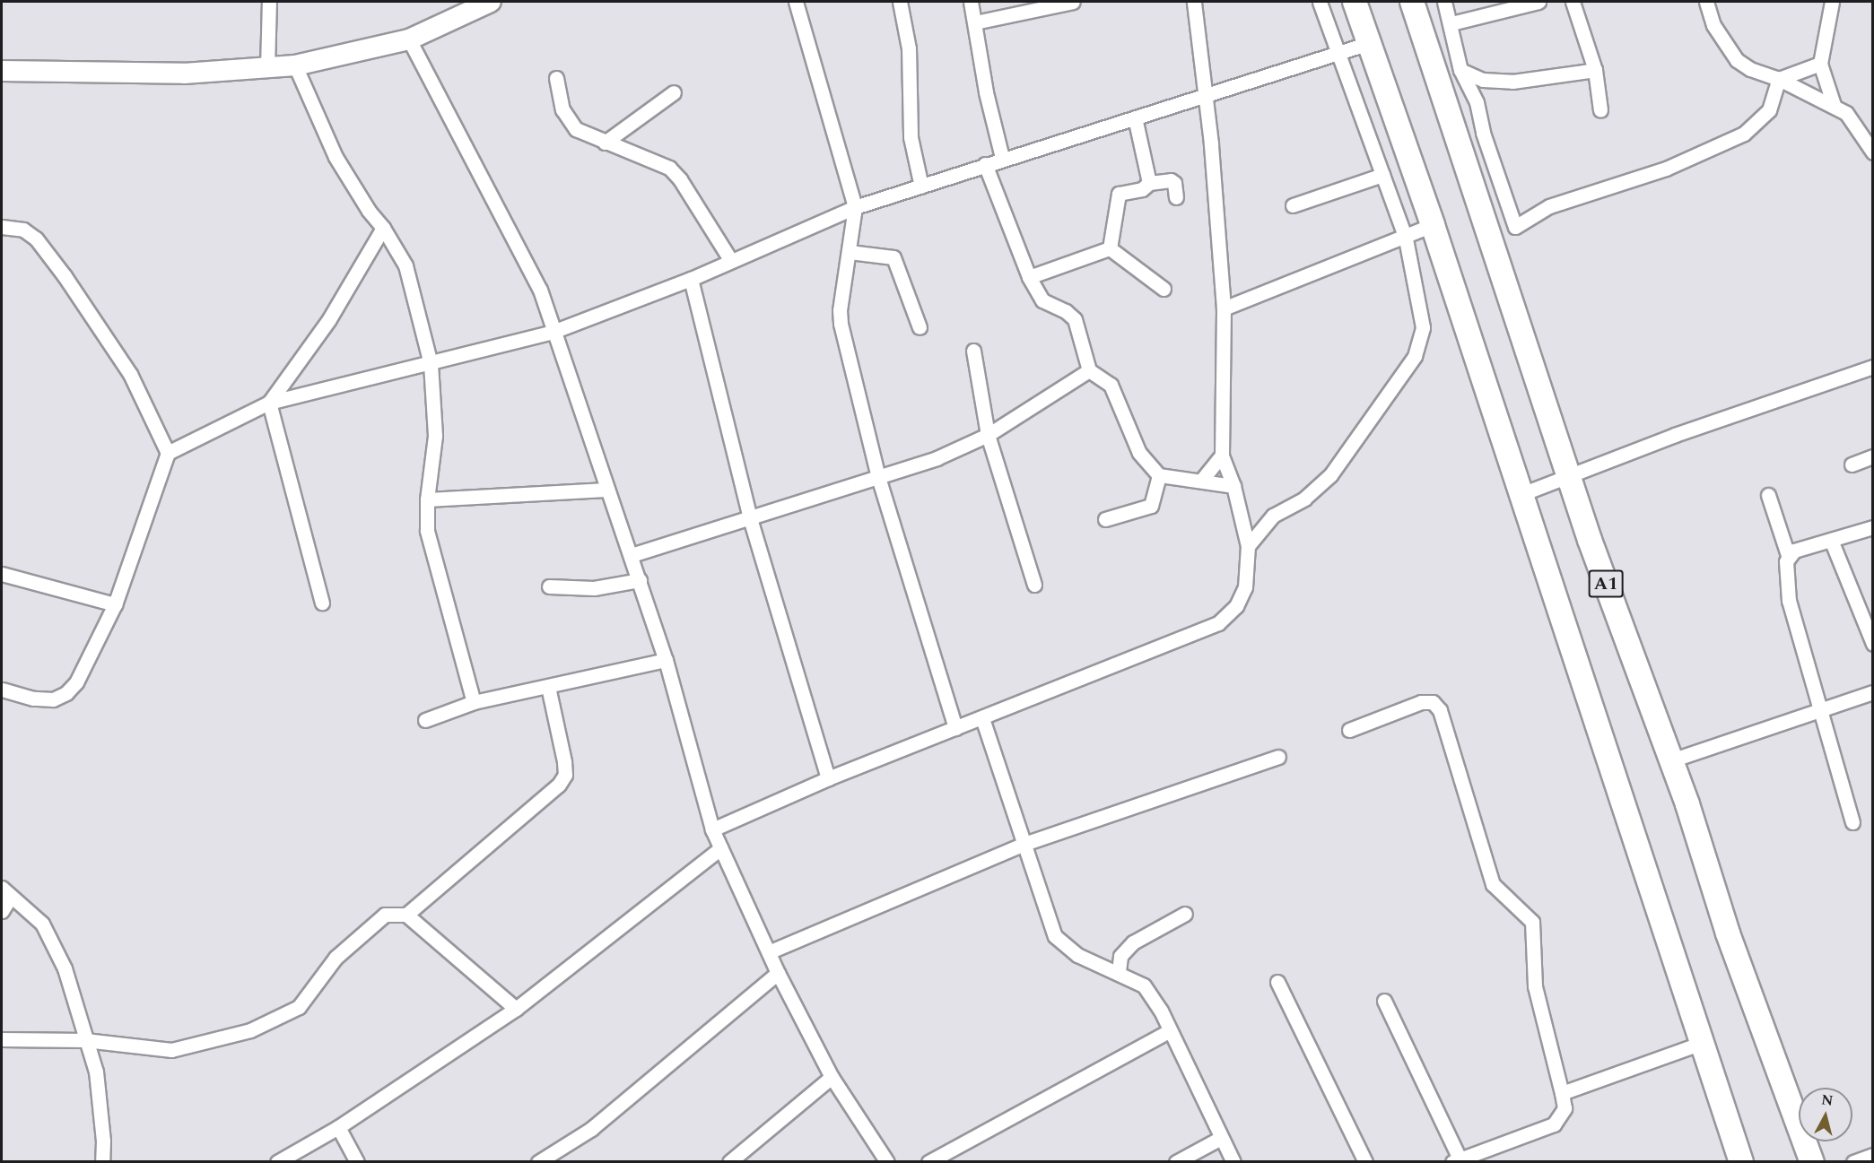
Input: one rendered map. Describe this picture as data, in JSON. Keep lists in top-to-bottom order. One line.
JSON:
{"streets":{"main road":["A1"]},"north":"top"}
